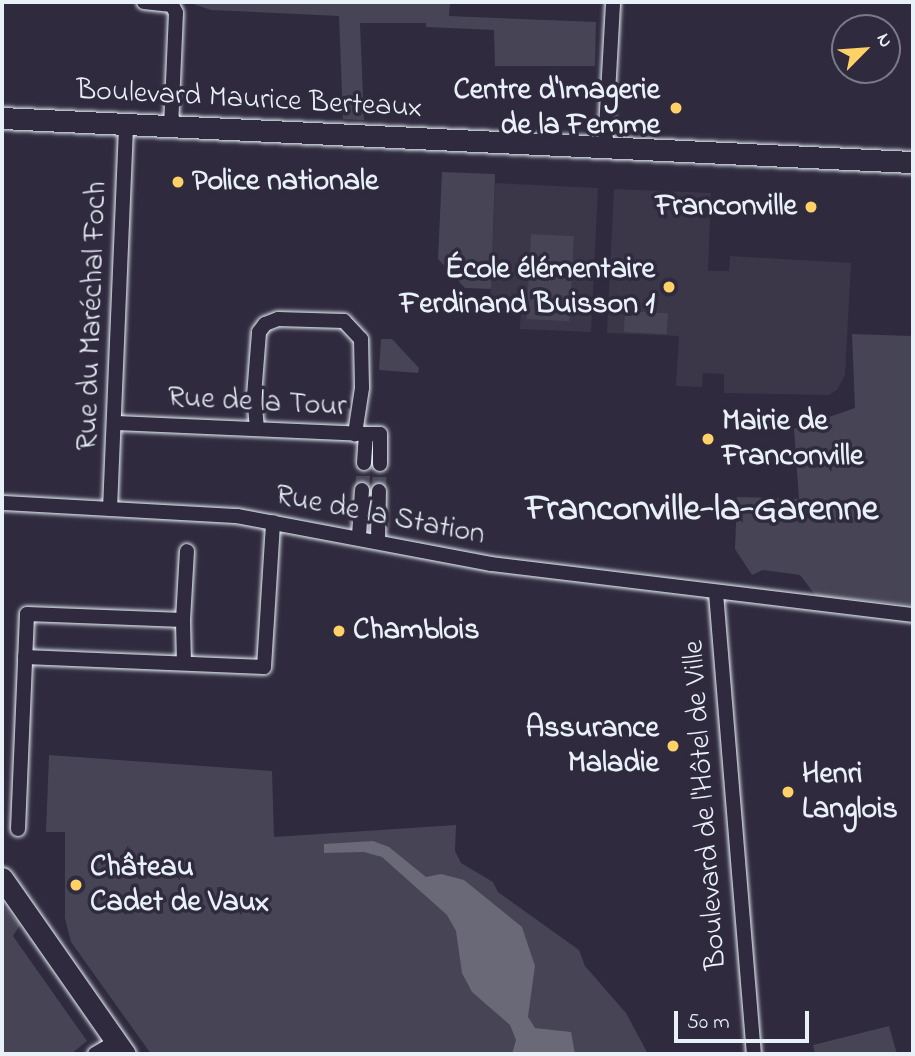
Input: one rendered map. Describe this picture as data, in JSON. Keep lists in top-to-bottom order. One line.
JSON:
{"streets":{"street":["Boulevard Maurice Berteaux","Rue du Maréchal Foch","Rue de la Tour","Rue de la Station","Boulevard de l'Hôtel de Ville"]},"crossings":[["Boulevard Maurice Berteaux","Rue du Maréchal Foch"],["Rue du Maréchal Foch","Rue de la Tour"],["Rue du Maréchal Foch","Rue de la Station"],["Rue de la Station","Boulevard de l'Hôtel de Ville"]],"districts":["Franconville-la-Garenne"],"places":["Centre d'Imagerie de la Femme","Police nationale","Franconville","École élémentaire Ferdinand Buisson 1","Mairie de Franconville","Chamblois","Assurance Maladie","Henri Langlois","Château Cadet de Vaux"],"scale_bar":"50 m","north":"top right"}
